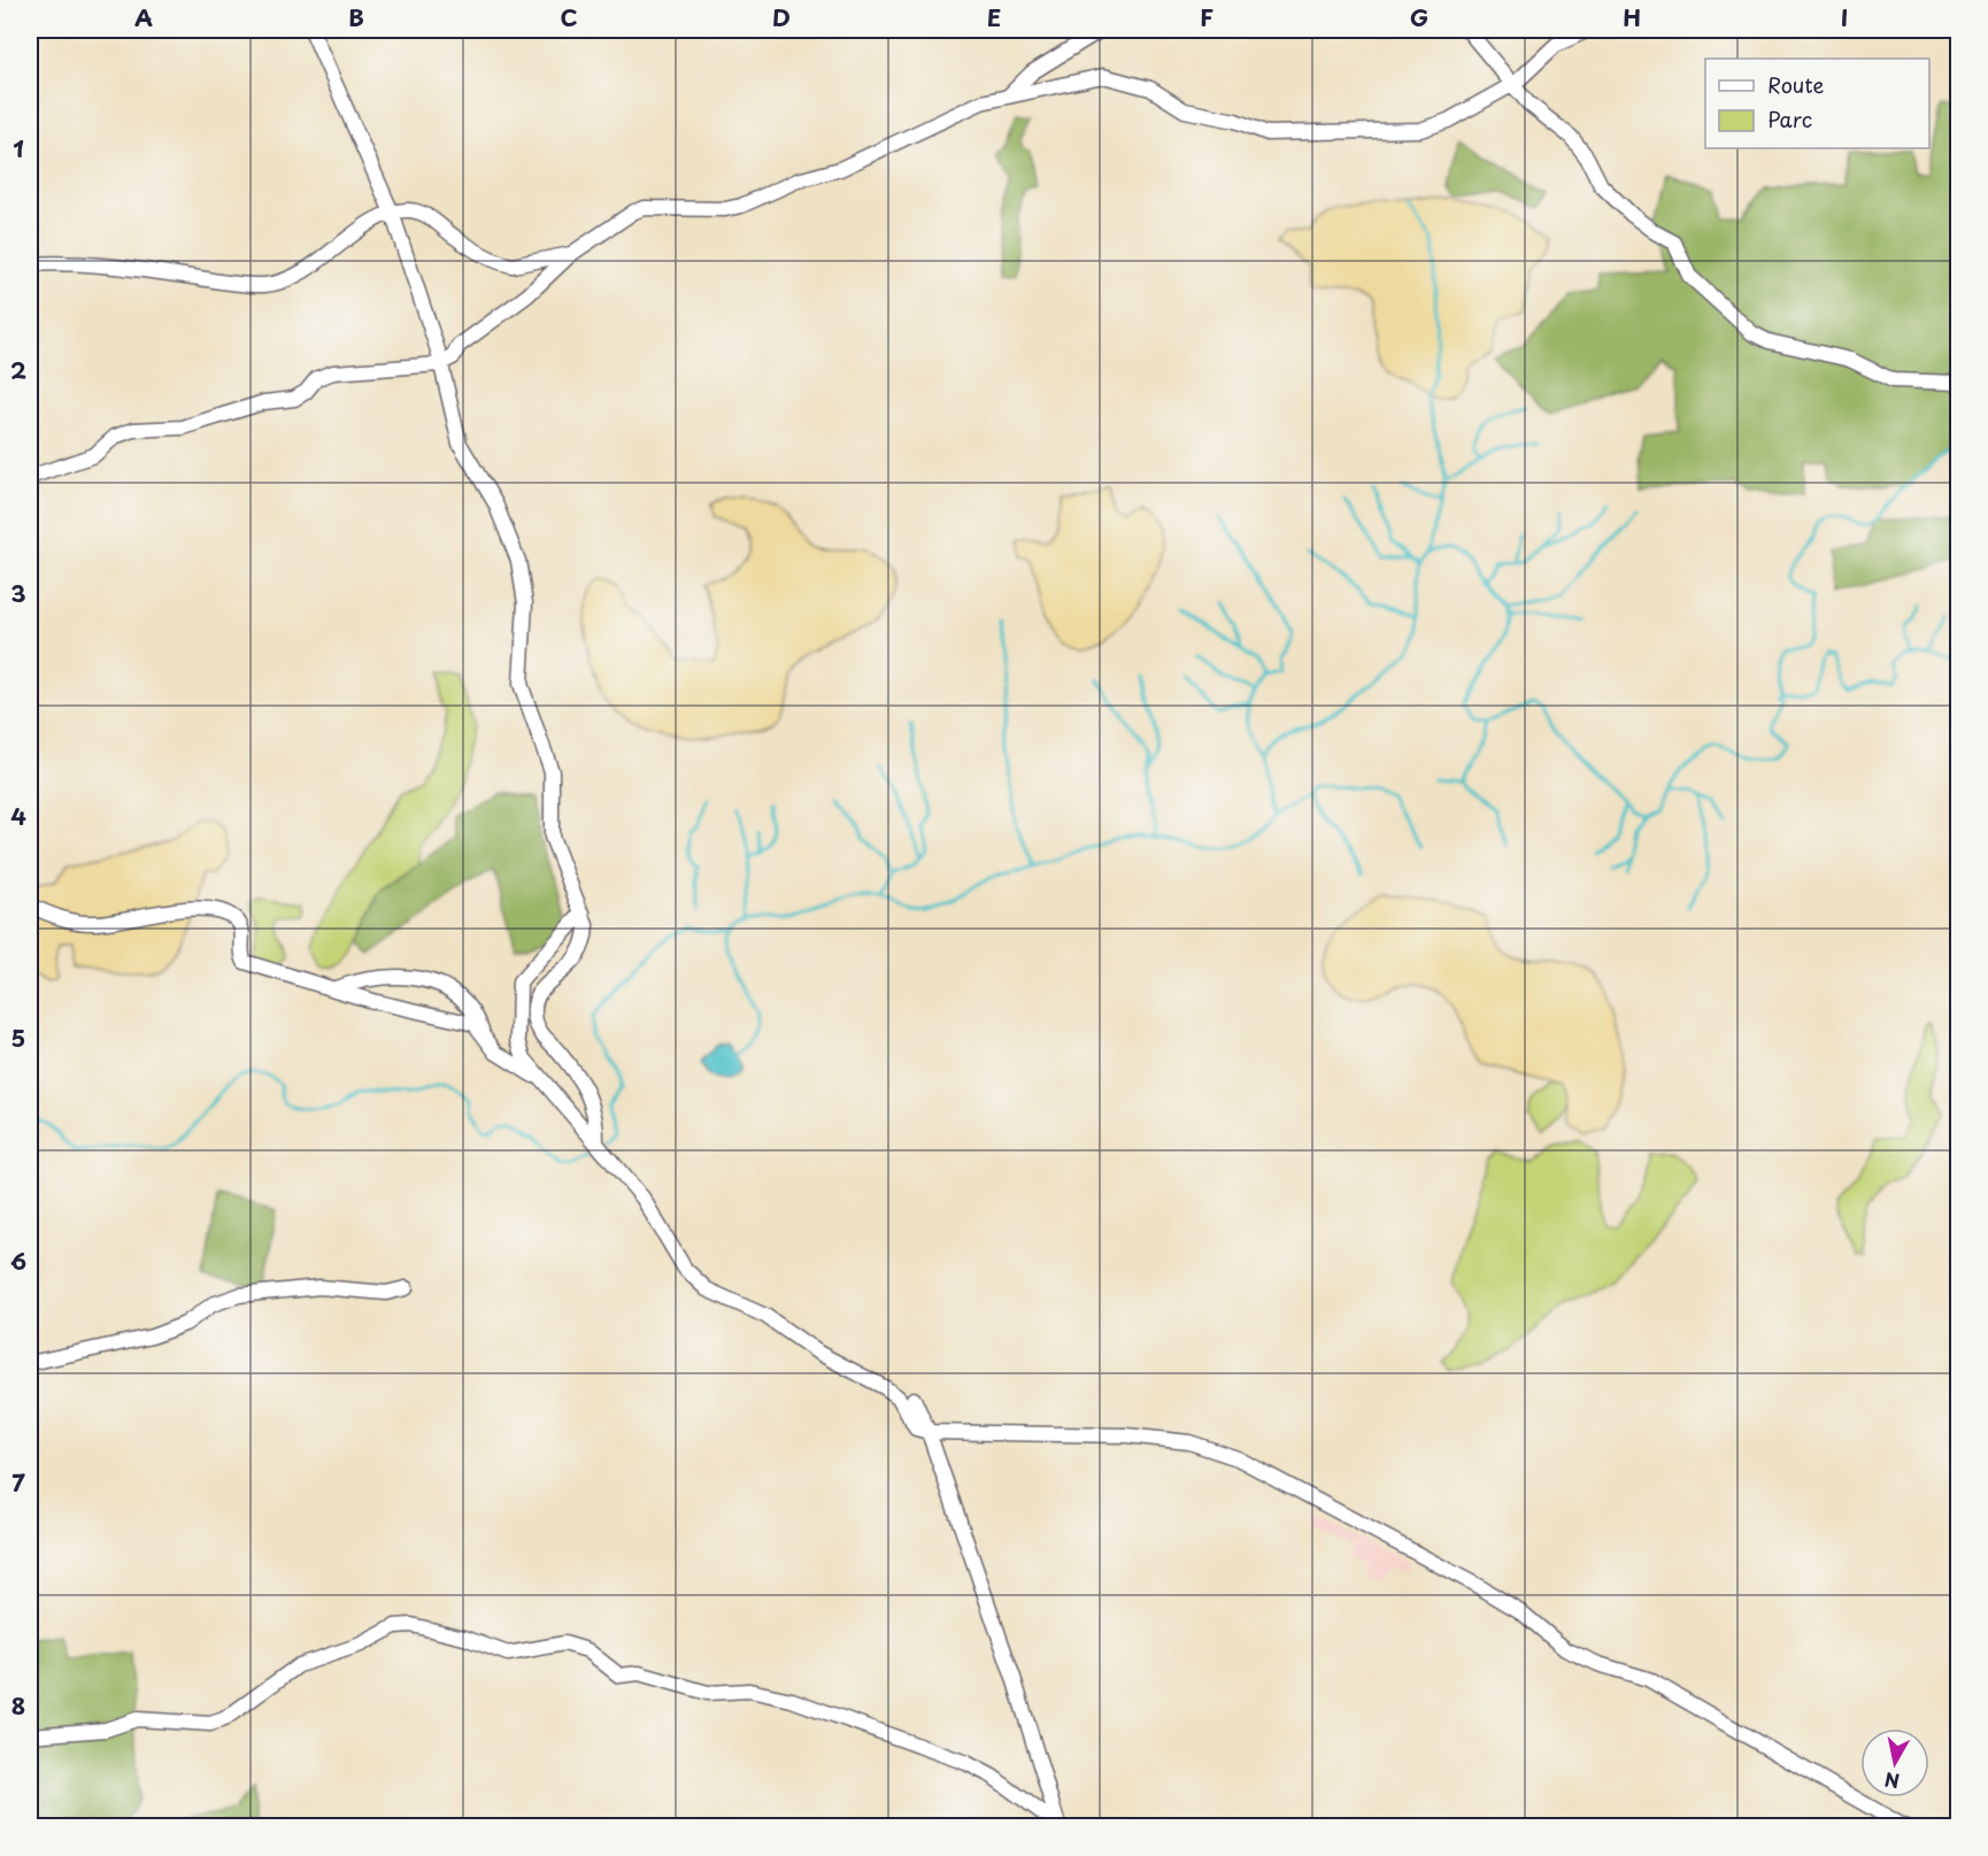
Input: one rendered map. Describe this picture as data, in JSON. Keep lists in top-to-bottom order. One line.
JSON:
{"legend":["Route","Parc"],"north":"bottom","grid":{"columns":["A","B","C","D","E","F","G","H","I"],"rows":["1","2","3","4","5","6","7","8"]}}
